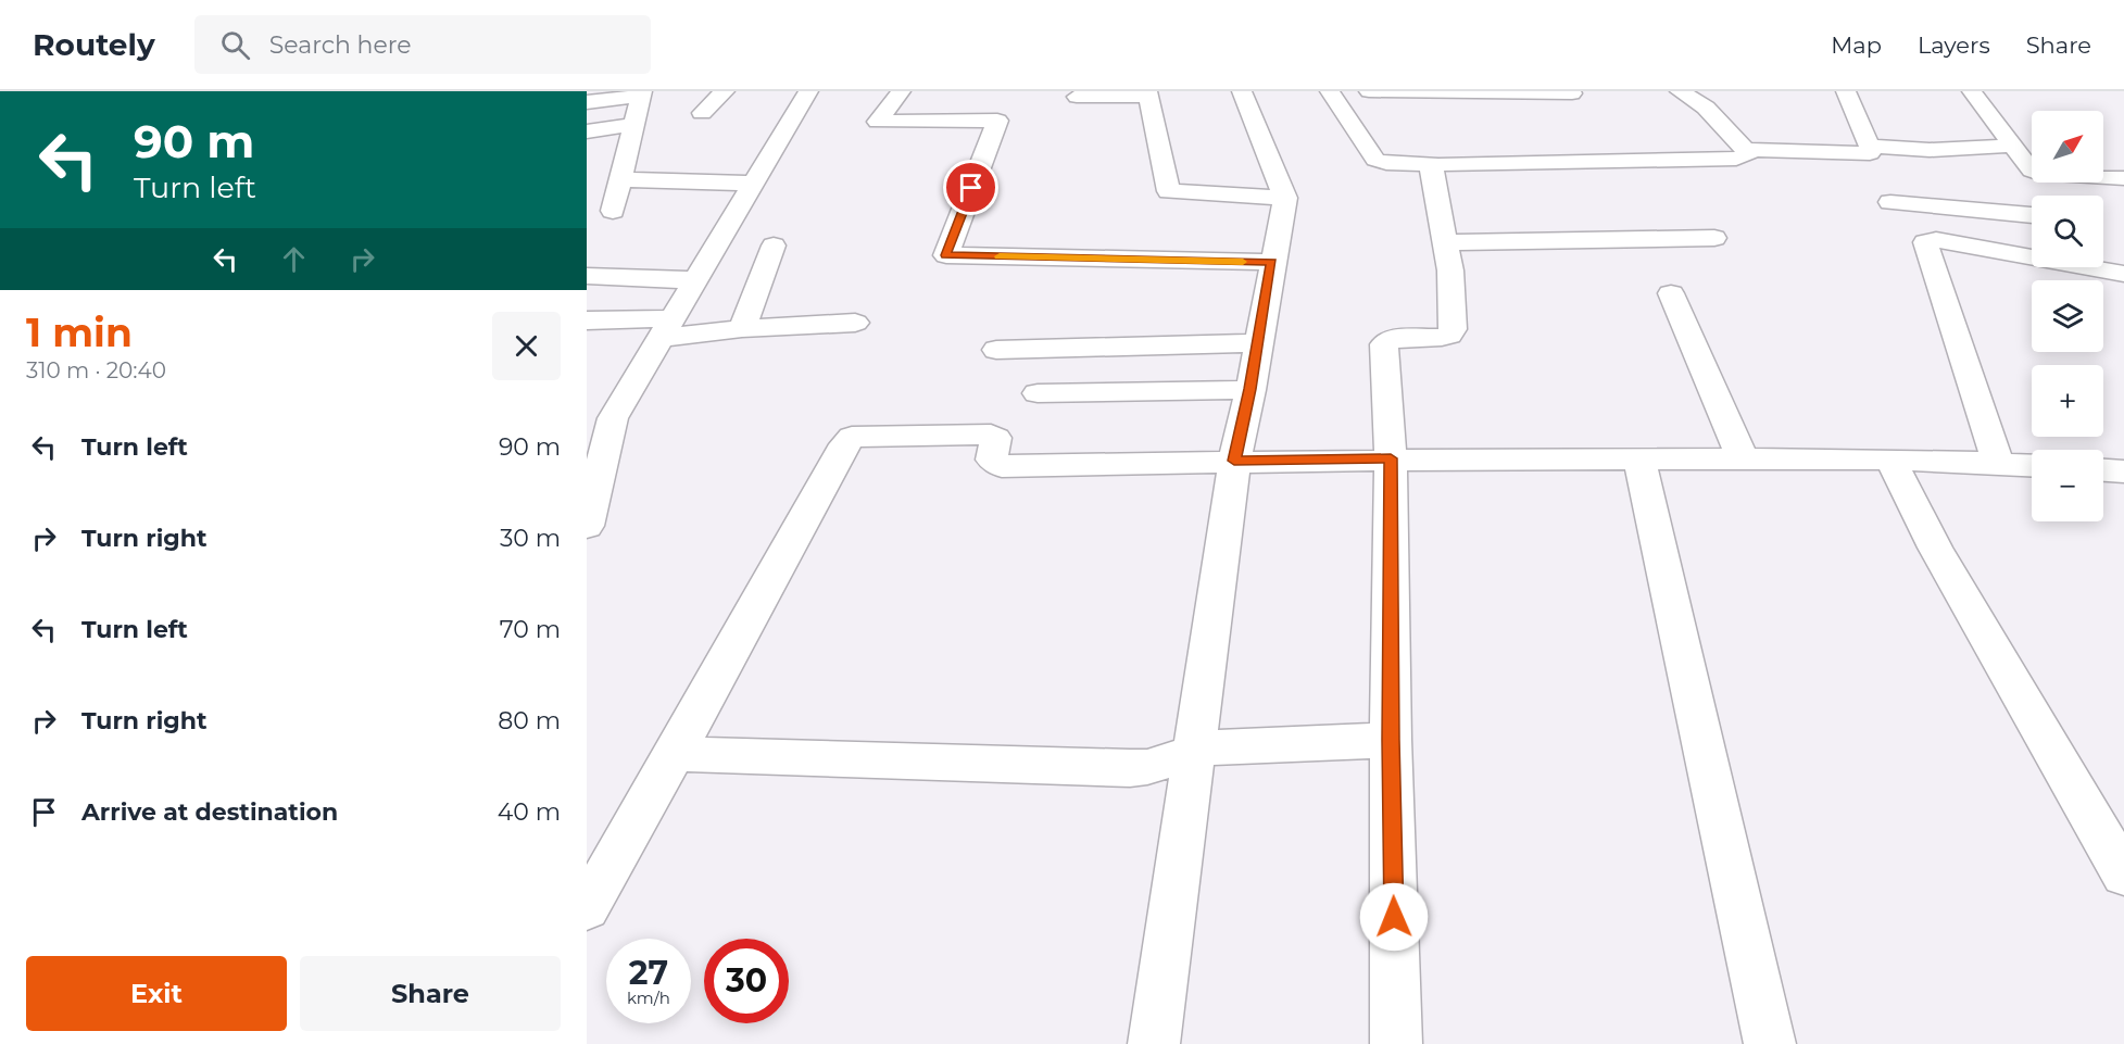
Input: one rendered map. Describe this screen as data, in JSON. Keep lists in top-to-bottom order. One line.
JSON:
{"north":"top right","page":{"header":"Routely","search":"Search here","nav":["Map","Layers","Share"],"turn":["90 m","Turn left"],"map_buttons":["+","−"],"heading":["1 min","310 m · 20:40"],"list":[{"name":"Turn left","value":"90 m"},{"name":"Turn right","value":"30 m"},{"name":"Turn left","value":"70 m"},{"name":"Turn right","value":"80 m"},{"name":"Arrive at destination","value":"40 m"}],"speed":"27 km/h","limit":"30","buttons":["Exit","Share"]}}
